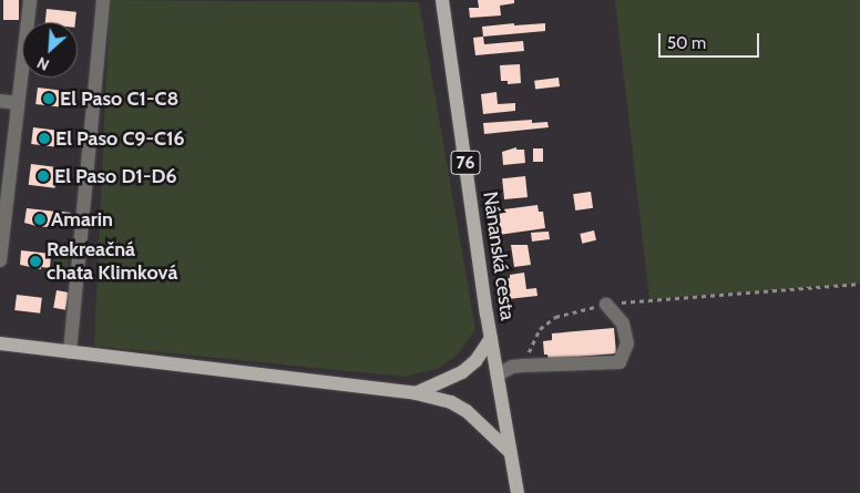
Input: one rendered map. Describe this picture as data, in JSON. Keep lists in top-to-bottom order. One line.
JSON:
{"streets":{"main road":["76","Nánanská cesta"]},"crossings":[["76","Nánanská cesta"]],"places":["El Paso C1-C8","El Paso C9-C16","El Paso D1-D6","Amarin","Rekreačná chata Klimková"],"scale_bar":"50 m","north":"bottom left"}
